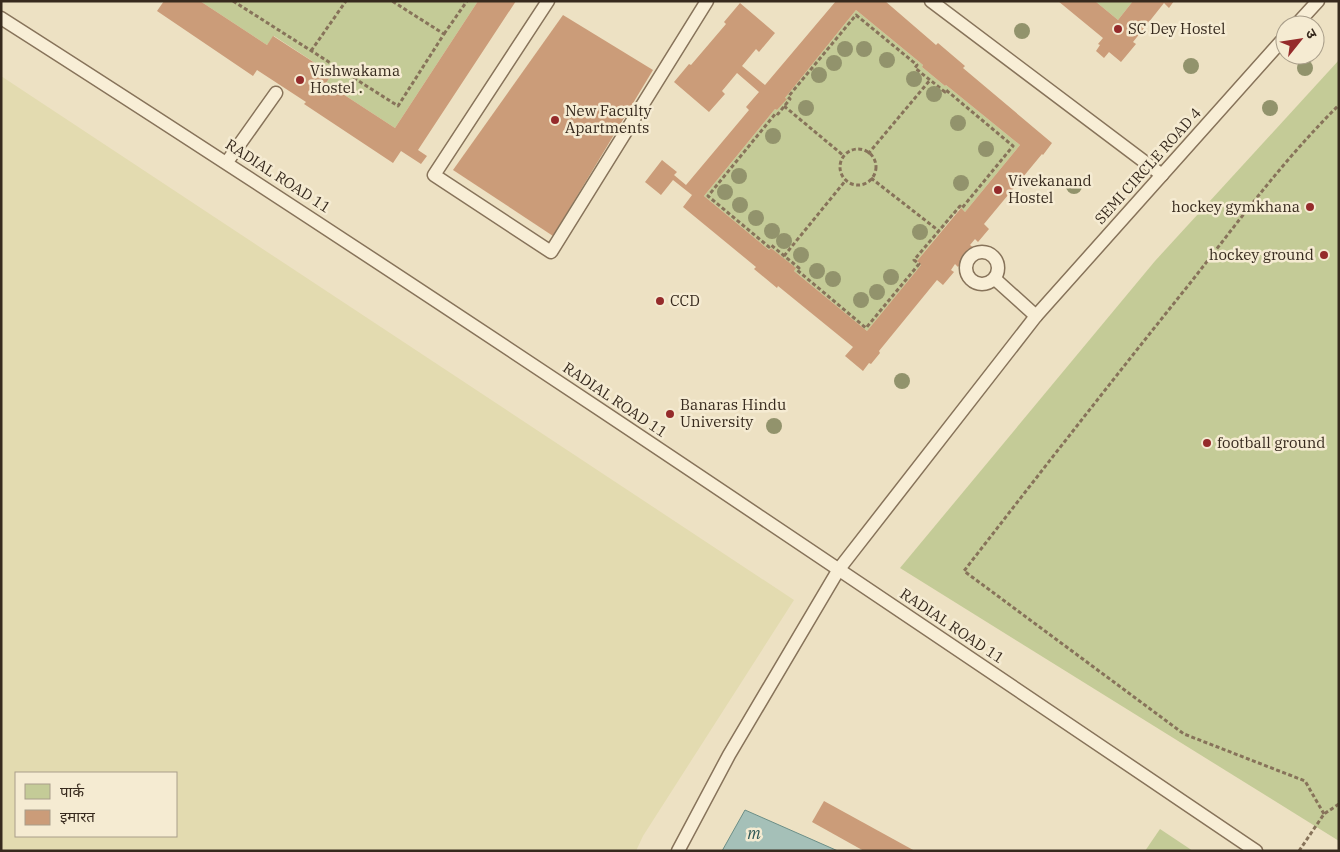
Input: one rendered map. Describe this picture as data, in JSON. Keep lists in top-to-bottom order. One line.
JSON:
{"streets":{"lane":["SEMI CIRCLE ROAD 4","RADIAL ROAD 11"]},"crossings":[["SEMI CIRCLE ROAD 4","RADIAL ROAD 11"]],"water":["m"],"places":["SC Dey Hostel","Vishwakama Hostel .","New Faculty Apartments","Vivekanand Hostel","hockey gymkhana","hockey ground","CCD","Banaras Hindu University","football ground"],"legend":["पार्क","इमारत"],"north":"top right"}
